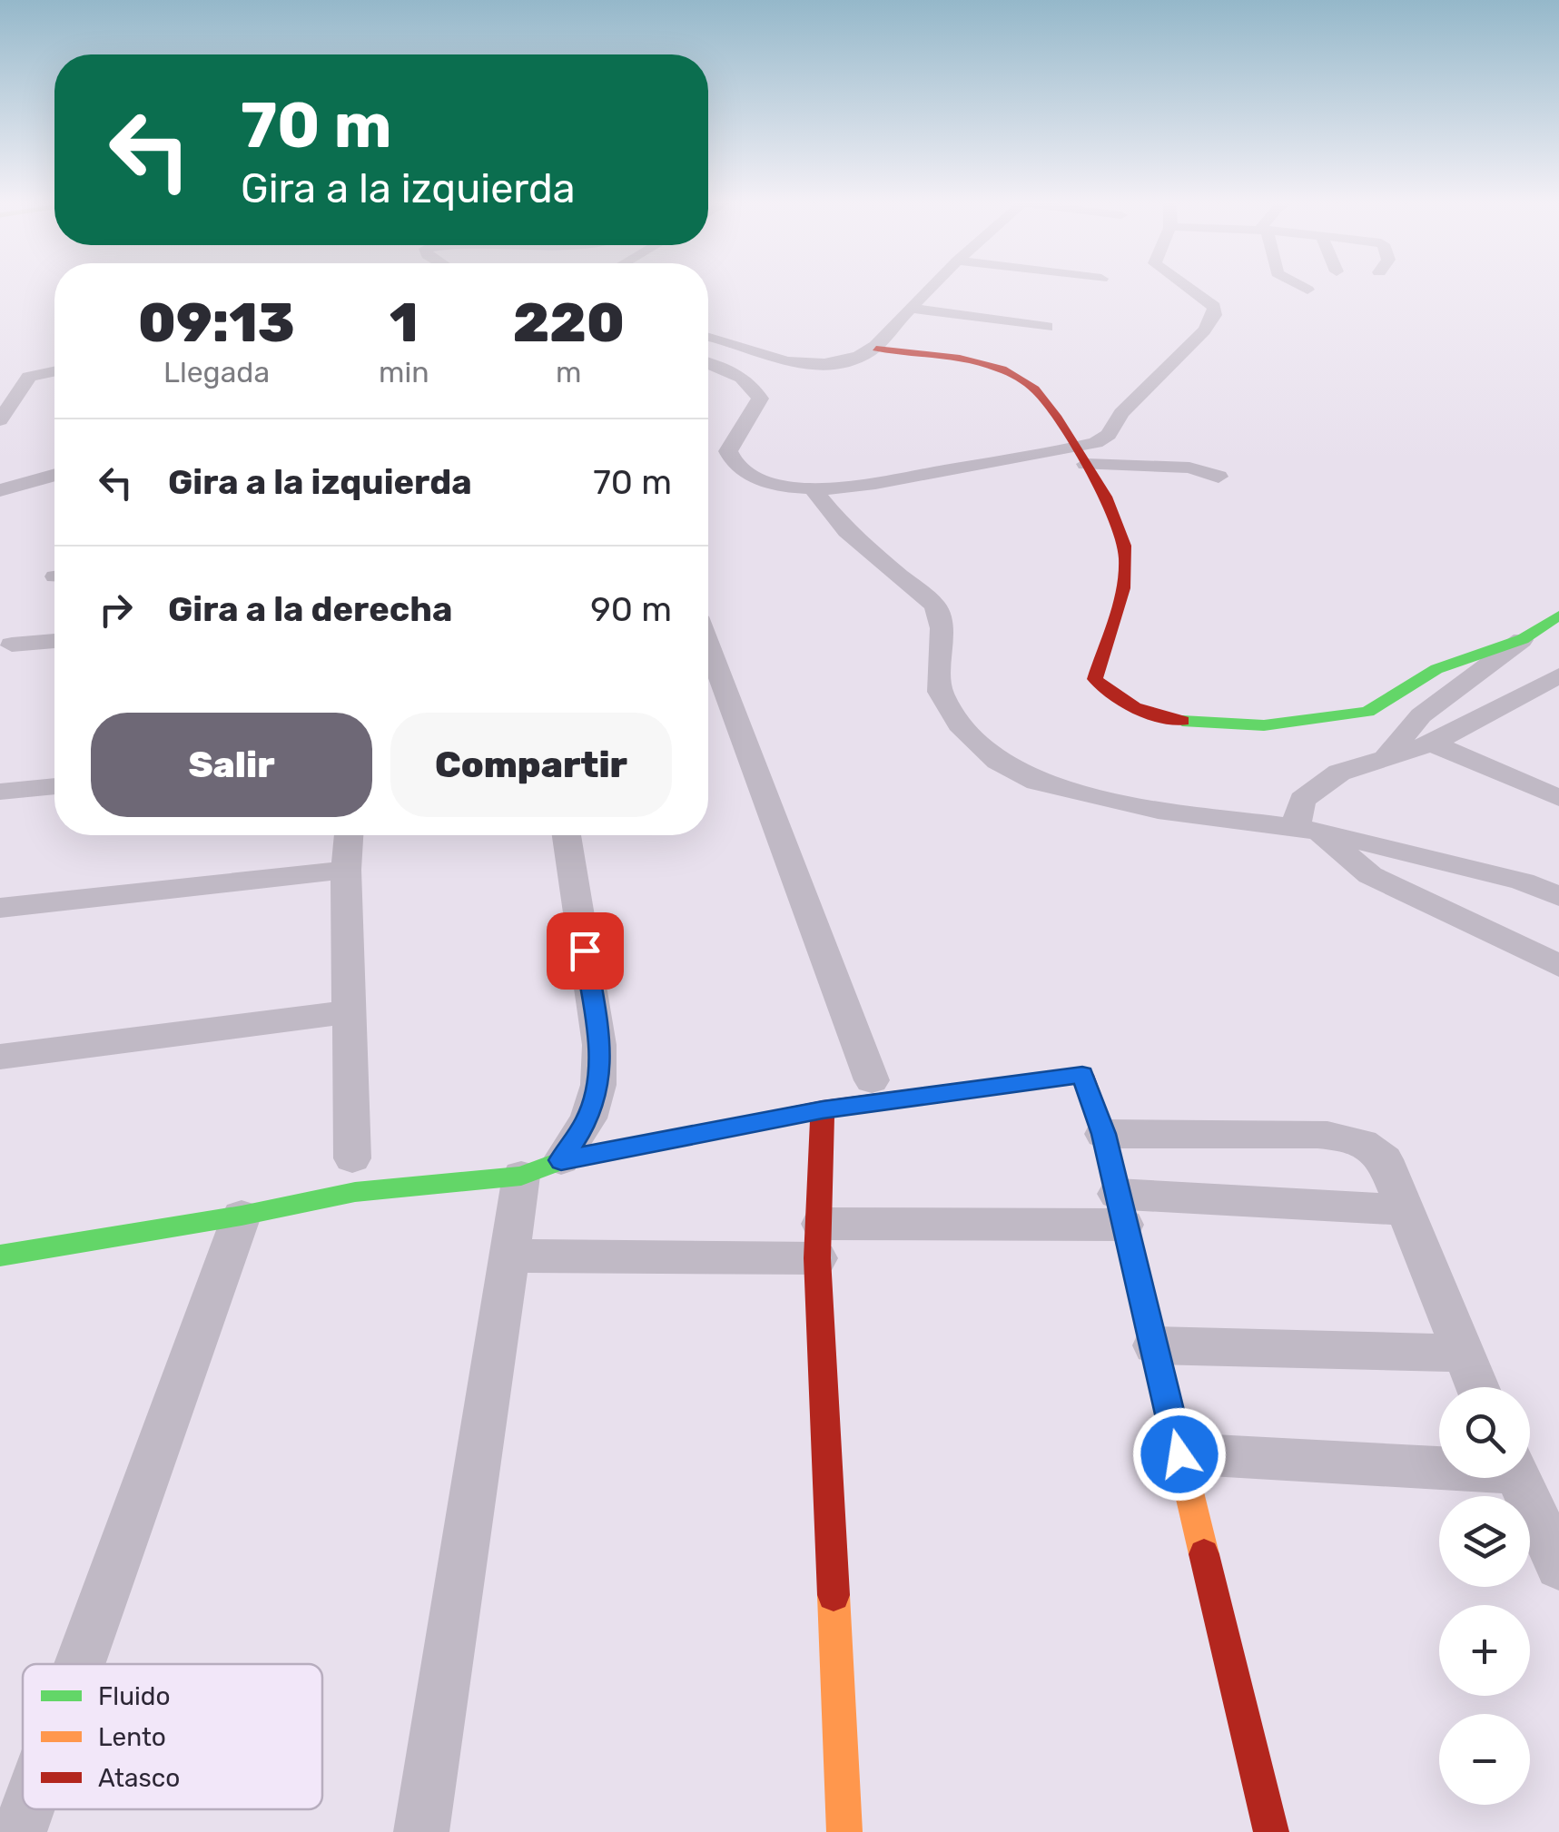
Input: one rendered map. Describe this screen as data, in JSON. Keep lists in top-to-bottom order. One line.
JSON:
{"legend":["Fluido","Lento","Atasco"],"page":{"turn":["70 m","Gira a la izquierda"],"eta":["09:13","Llegada","1","min","220","m"],"list":[{"name":"Gira a la izquierda","value":"70 m"},{"name":"Gira a la derecha","value":"90 m"}],"buttons":["Salir","Compartir"],"map_buttons":["+","−"]}}
